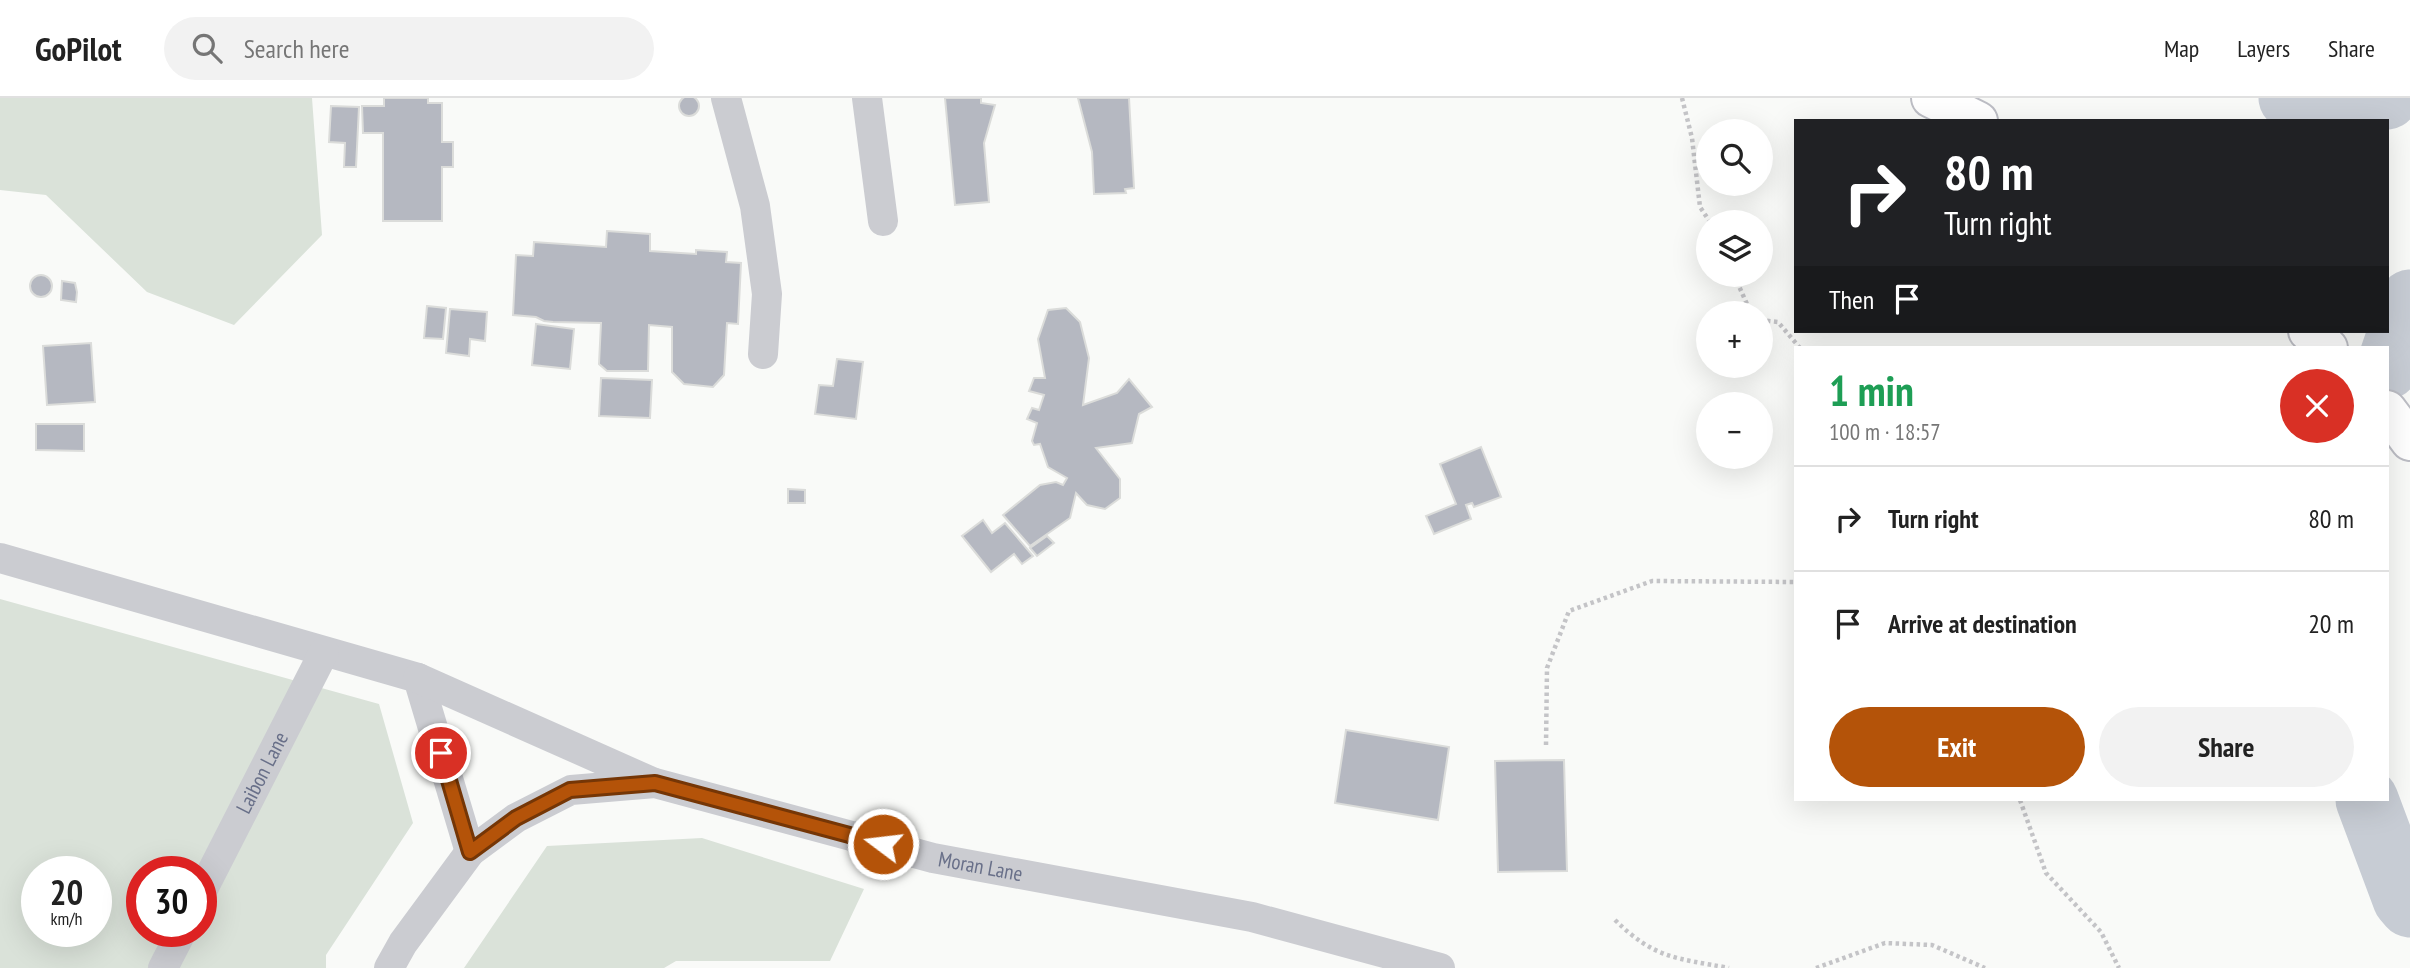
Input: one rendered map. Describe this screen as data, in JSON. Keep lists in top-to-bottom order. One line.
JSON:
{"streets":{"street":["Laibon Lane","Moran Lane"]},"page":{"header":"GoPilot","search":"Search here","nav":["Map","Layers","Share"],"map_buttons":["+","−"],"turn":["80 m","Turn right"],"then":"Then","heading":["1 min","100 m · 18:57"],"list":[{"name":"Turn right","value":"80 m"},{"name":"Arrive at destination","value":"20 m"}],"buttons":["Exit","Share"],"speed":"20 km/h","limit":"30"}}
